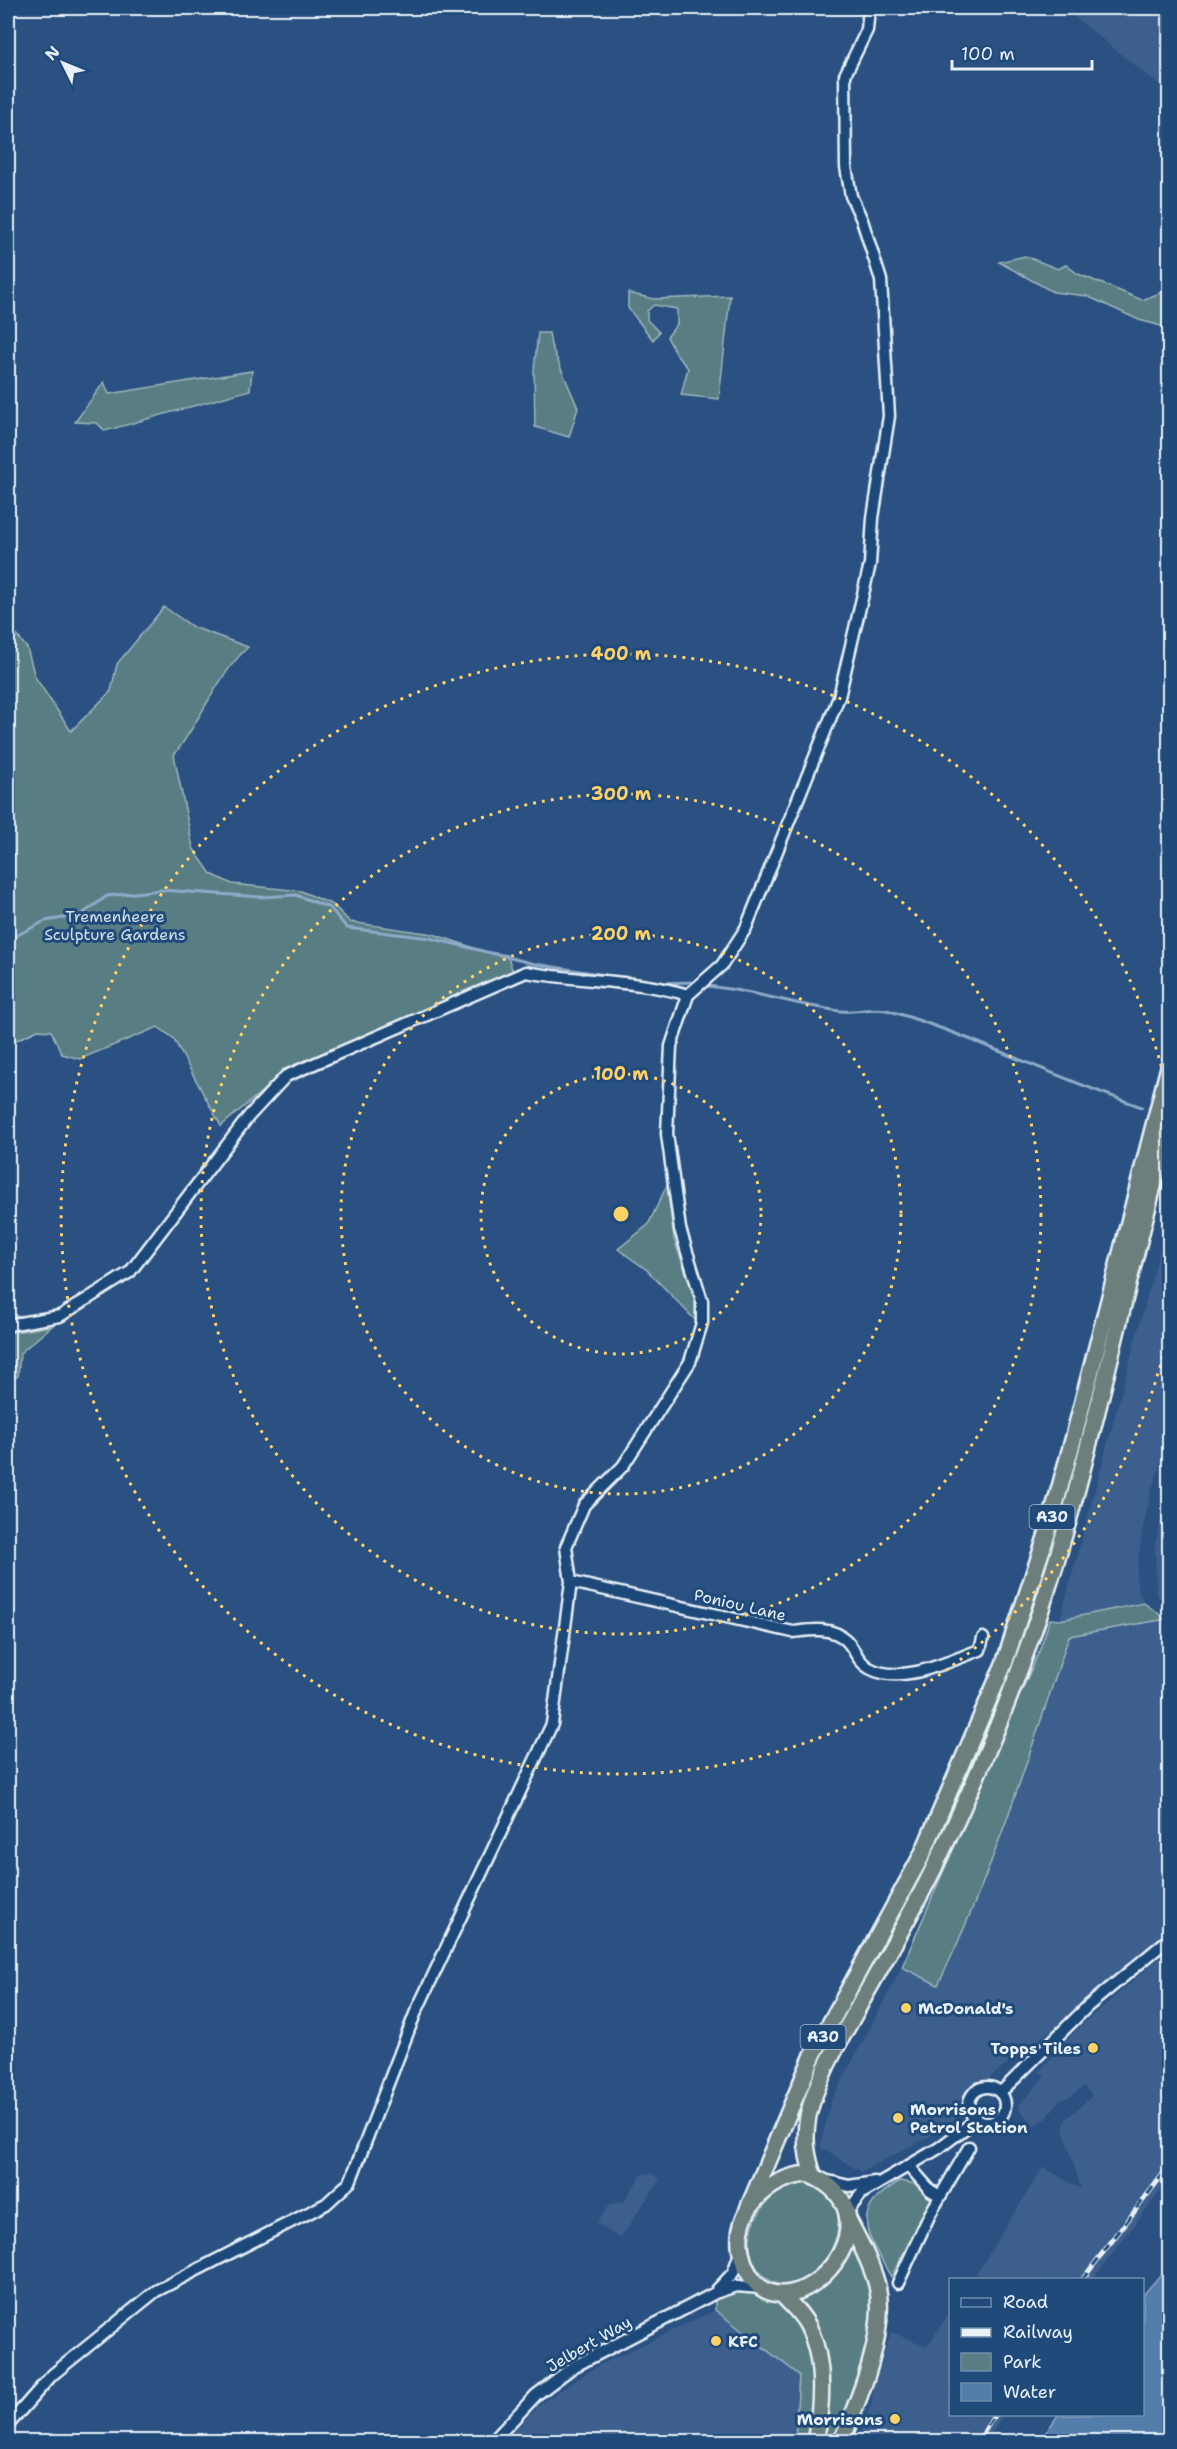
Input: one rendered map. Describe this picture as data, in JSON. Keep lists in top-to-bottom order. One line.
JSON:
{"streets":{"highway":["A30"],"street":["Poniou Lane","Jelbert Way"]},"crossings":[["A30","Jelbert Way"]],"parks":["Tremenheere Sculpture Gardens"],"places":["McDonald's","Topps Tiles","Morrisons Petrol Station","KFC","Morrisons"],"legend":["Road","Railway","Park","Water"],"scale_bar":"100 m","north":"top left","rings":["400 m","300 m","200 m","100 m"]}
